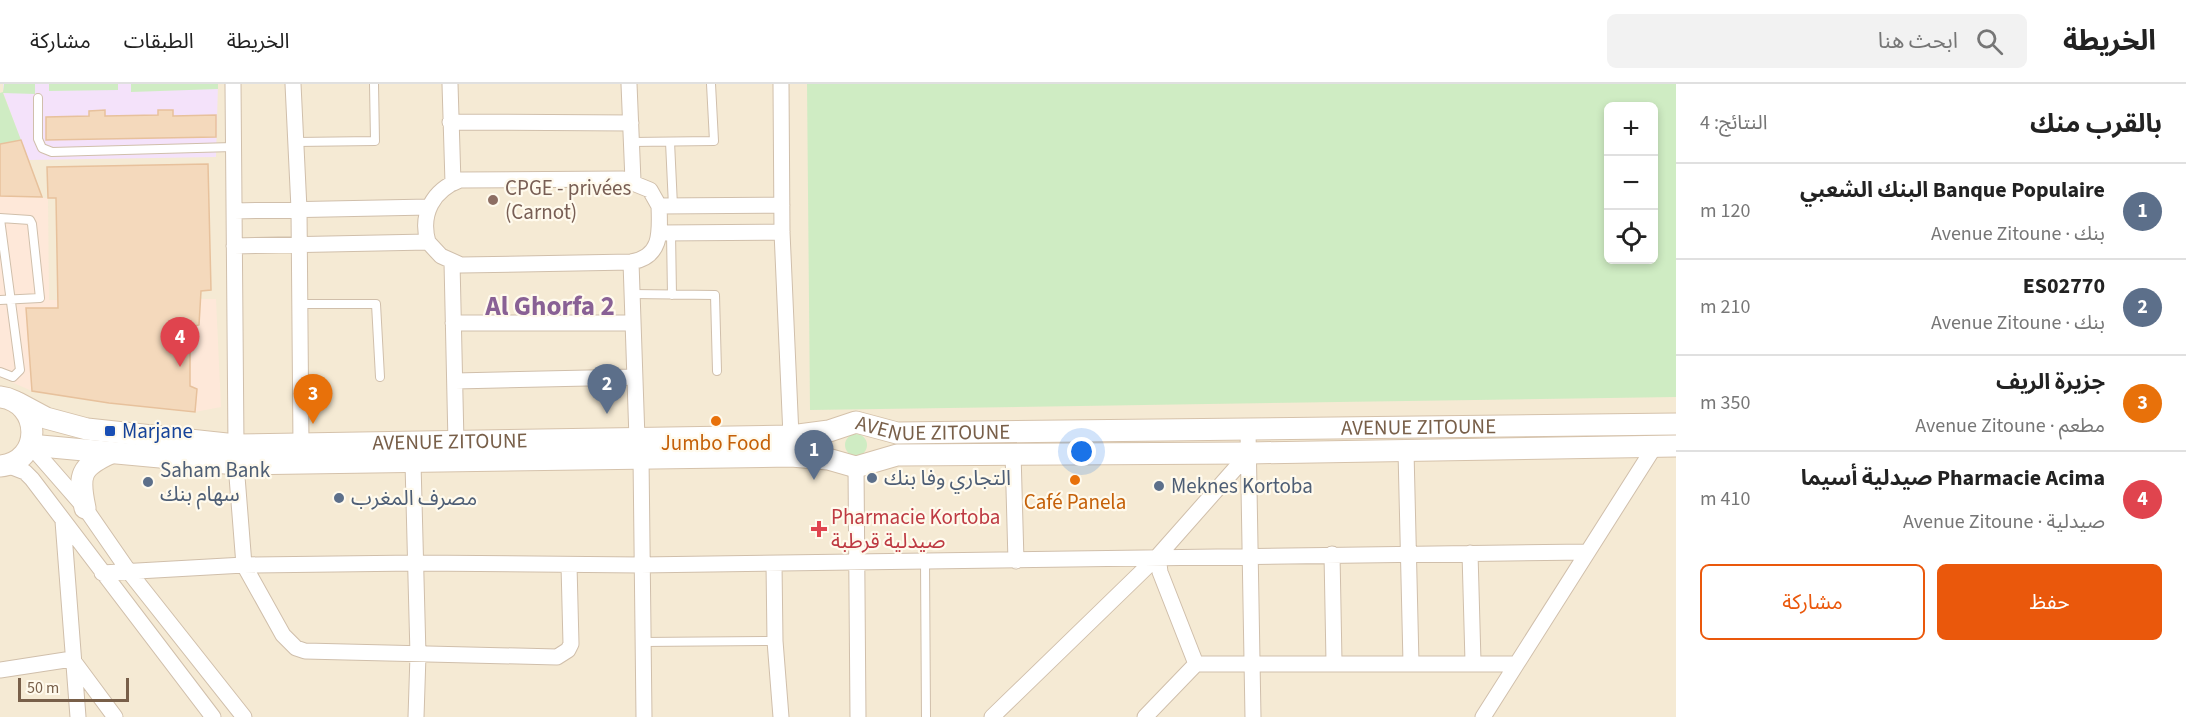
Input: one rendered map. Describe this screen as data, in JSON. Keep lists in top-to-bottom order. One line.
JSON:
{"streets":{"main road":["AVENUE ZITOUNE"]},"districts":["Al Ghorfa 2"],"places":{"other":["CPGE - privées (Carnot)","Jumbo Food","التجاري وفا بنك","Café Panela","Saham Bank سهام بنك","Meknes Kortoba","مصرف المغرب"],"transit":["Marjane"],"health":["Pharmacie Kortoba صيدلية قرطبة"]},"scale_bar":"50 m","page":{"header":"الخريطة","search":"ابحث هنا","nav":["الخريطة","الطبقات","مشاركة"],"heading":["بالقرب منك","النتائج: 4"],"map_buttons":["+","−"],"list":[{"mark":"1","name":"Banque Populaire البنك الشعبي","note":"بنك · Avenue Zitoune","value":"120 m"},{"mark":"2","name":"ES02770","note":"بنك · Avenue Zitoune","value":"210 m"},{"mark":"3","name":"جزيرة الريف","note":"مطعم · Avenue Zitoune","value":"350 m"},{"mark":"4","name":"Pharmacie Acima صيدلية أسيما","note":"صيدلية · Avenue Zitoune","value":"410 m"}],"pins":["4","2","3","1"],"buttons":["حفظ","مشاركة"],"scale":"50 m"}}
